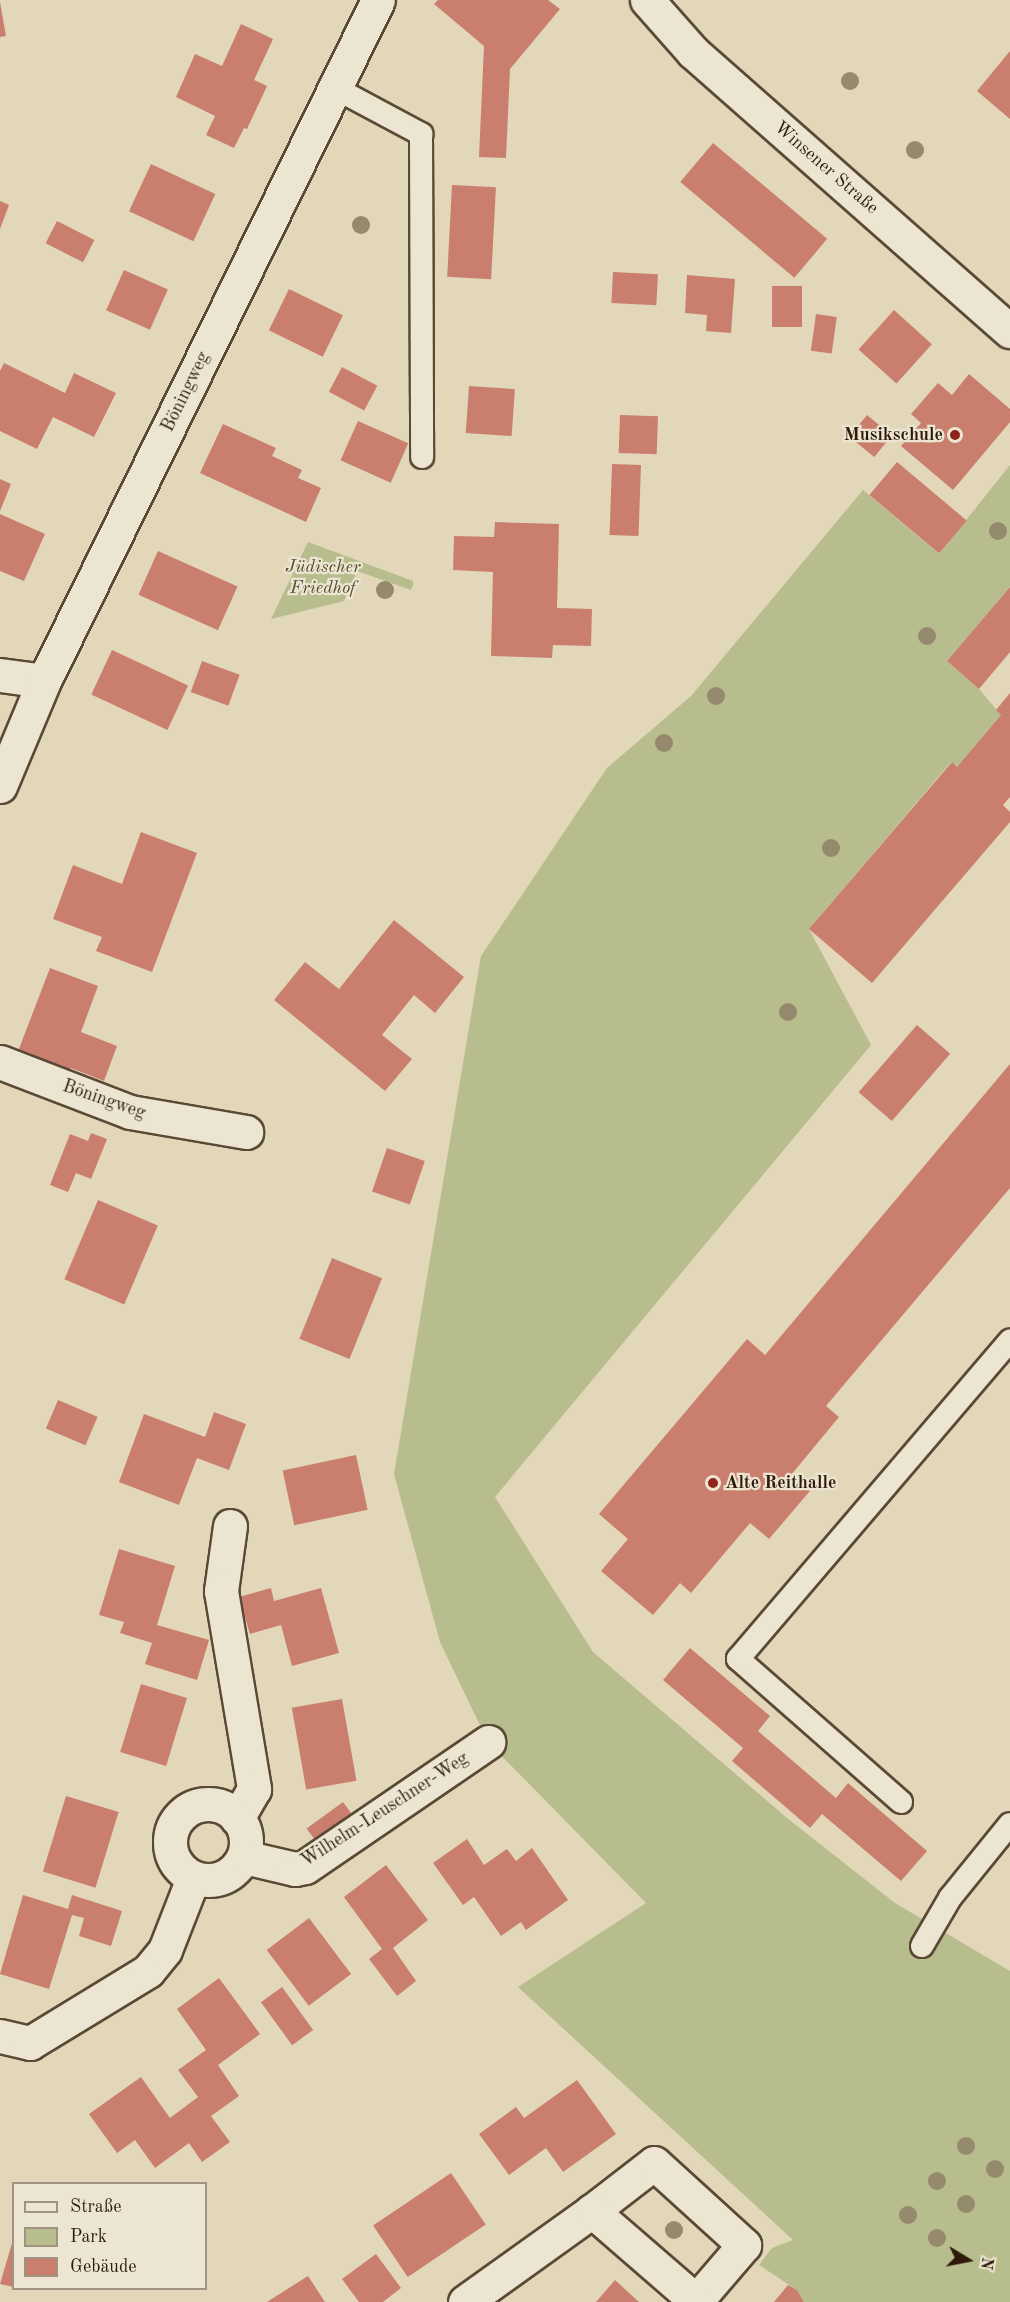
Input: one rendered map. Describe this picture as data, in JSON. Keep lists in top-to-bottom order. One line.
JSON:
{"streets":{"street":["Winsener Straße","Böningweg","Wilhelm-Leuschner-Weg"]},"parks":["Jüdischer Friedhof"],"places":["Musikschule","Alte Reithalle"],"legend":["Straße","Park","Gebäude"],"north":"right"}
